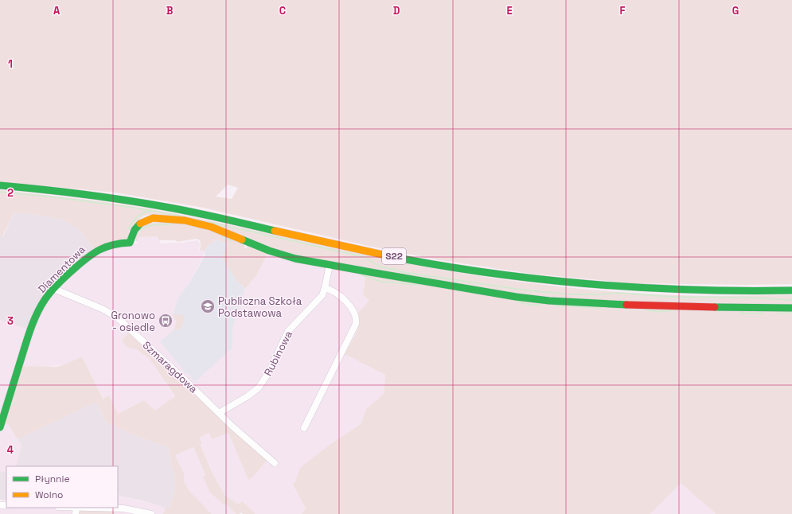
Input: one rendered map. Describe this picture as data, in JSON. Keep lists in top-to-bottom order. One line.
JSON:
{"streets":{"main road":["S22","Diamentowa"],"street":["Rubinowa","Szmaragdowa"]},"crossings":[["Diamentowa","Rubinowa"],["Diamentowa","Szmaragdowa"],["Rubinowa","Szmaragdowa"]],"places":{"school or university":["Publiczna Szkoła Podstawowa"],"bus stop":["Gronowo - osiedle"]},"legend":["Płynnie","Wolno"],"grid":{"columns":["A","B","C","D","E","F","G"],"rows":["1","2","3","4"]}}
